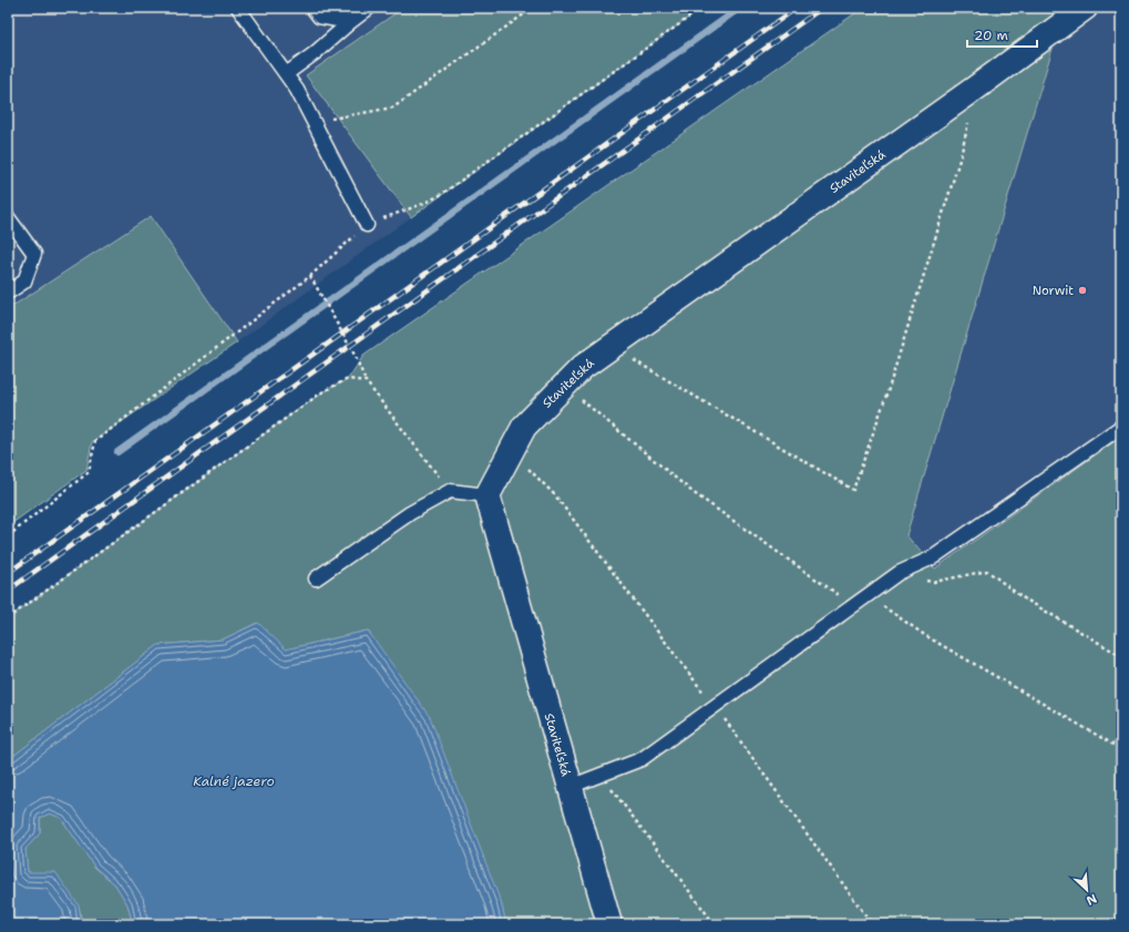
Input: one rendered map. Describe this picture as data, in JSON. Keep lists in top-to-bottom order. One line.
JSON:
{"streets":{"street":["Staviteľská"]},"water":["Kalné jazero"],"places":["Norwit"],"scale_bar":"20 m","north":"bottom right"}
